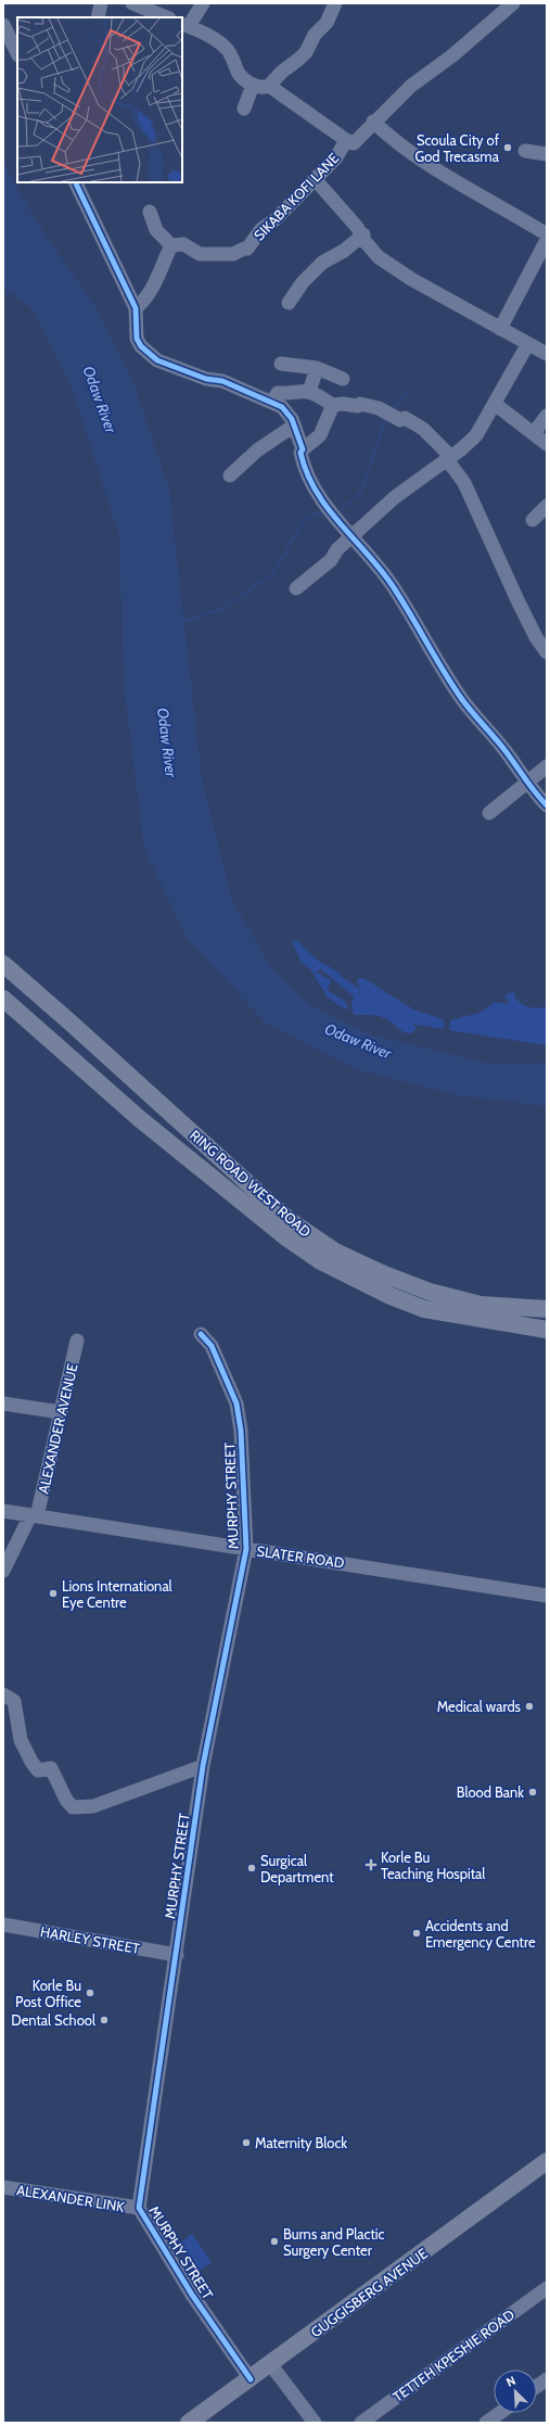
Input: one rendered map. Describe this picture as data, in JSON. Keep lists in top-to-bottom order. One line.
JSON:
{"streets":{"main road":["RING ROAD WEST ROAD","GUGGISBERG AVENUE"],"street":["SIKABA KOFI LANE","ALEXANDER AVENUE","MURPHY STREET","SLATER ROAD","HARLEY STREET","ALEXANDER LINK","TETTEH KPESHIE ROAD"]},"crossings":[["ALEXANDER AVENUE","SLATER ROAD"],["MURPHY STREET","SLATER ROAD"],["MURPHY STREET","HARLEY STREET"],["MURPHY STREET","ALEXANDER LINK"],["MURPHY STREET","GUGGISBERG AVENUE"]],"water":["Odaw River"],"places":{"other":["Scoula City of God Trecasma","Lions International Eye Centre","Medical wards","Blood Bank","Surgical Department","Accidents and Emergency Centre","Korle Bu Post Office","Dental School","Maternity Block","Burns and Plactic Surgery Center"],"health":["Korle Bu Teaching Hospital"]},"north":"top left"}
